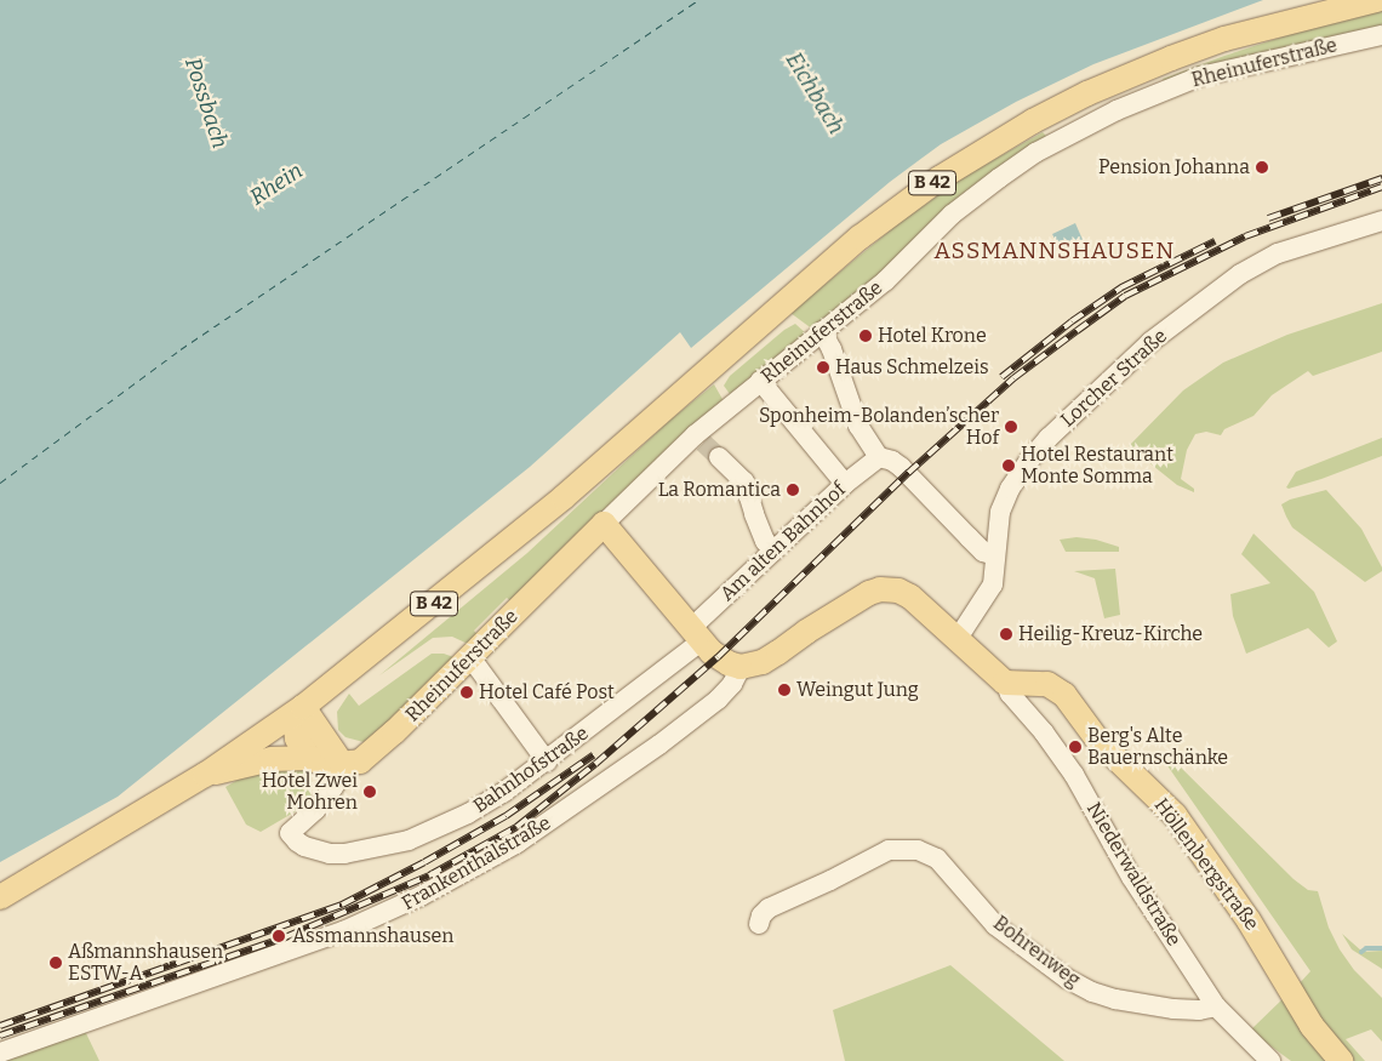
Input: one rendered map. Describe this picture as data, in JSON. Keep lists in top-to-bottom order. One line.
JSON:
{"streets":{"main road":["Rheinuferstraße","B 42","Höllenbergstraße"],"street":["Lorcher Straße","Am alten Bahnhof","Bahnhofstraße","Frankenthalstraße","Niederwaldstraße","Bohrenweg"]},"crossings":[["Rheinuferstraße","Bahnhofstraße"],["Am alten Bahnhof","Bahnhofstraße"],["Höllenbergstraße","Niederwaldstraße"],["Niederwaldstraße","Bohrenweg"]],"districts":["ASSMANNSHAUSEN"],"water":["Eichbach","Possbach","Rhein"],"places":["Pension Johanna","Hotel Krone","Haus Schmelzeis","Sponheim-Bolanden’scher Hof","Hotel Restaurant Monte Somma","La Romantica","Heilig-Kreuz-Kirche","Weingut Jung","Hotel Café Post","Berg's Alte Bauernschänke","Hotel Zwei Mohren","Assmannshausen","Aßmannshausen ESTW-A"]}
